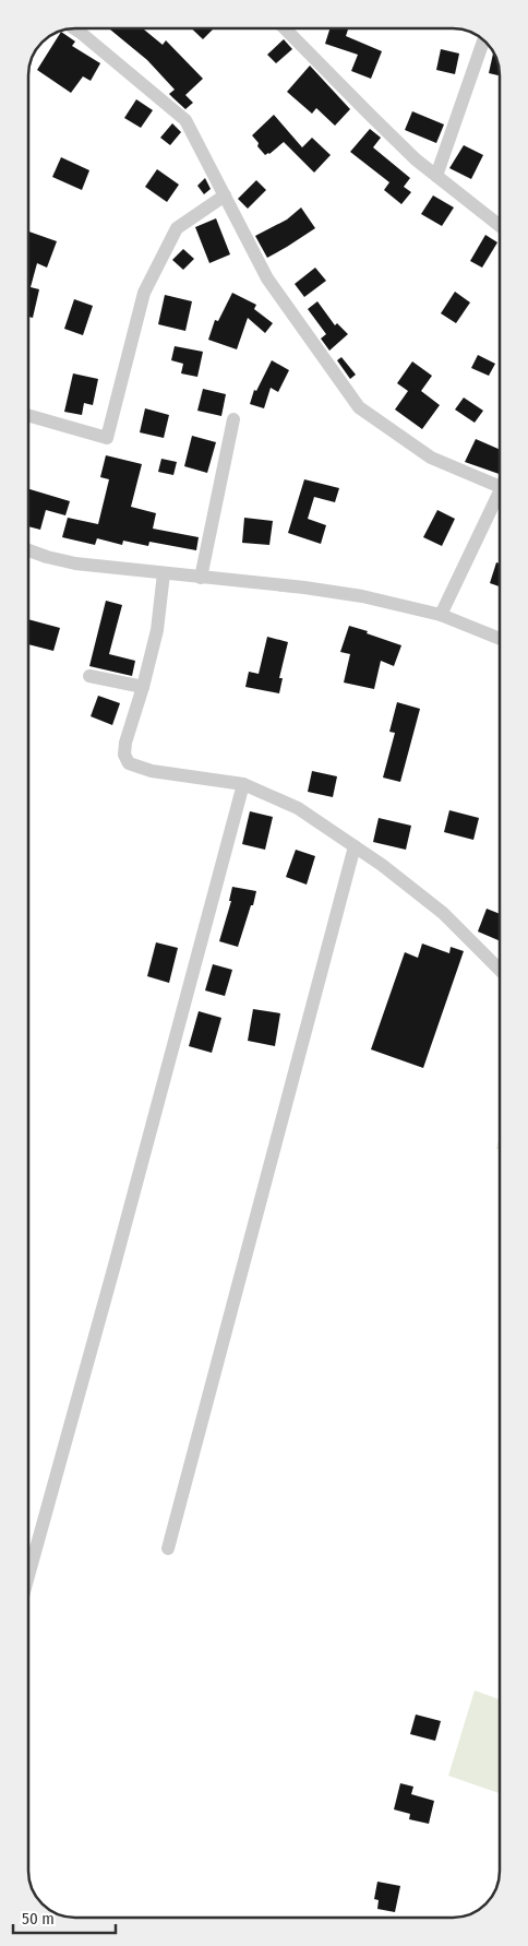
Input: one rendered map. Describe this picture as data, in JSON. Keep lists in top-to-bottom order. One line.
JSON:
{"scale_bar":"50 m"}
